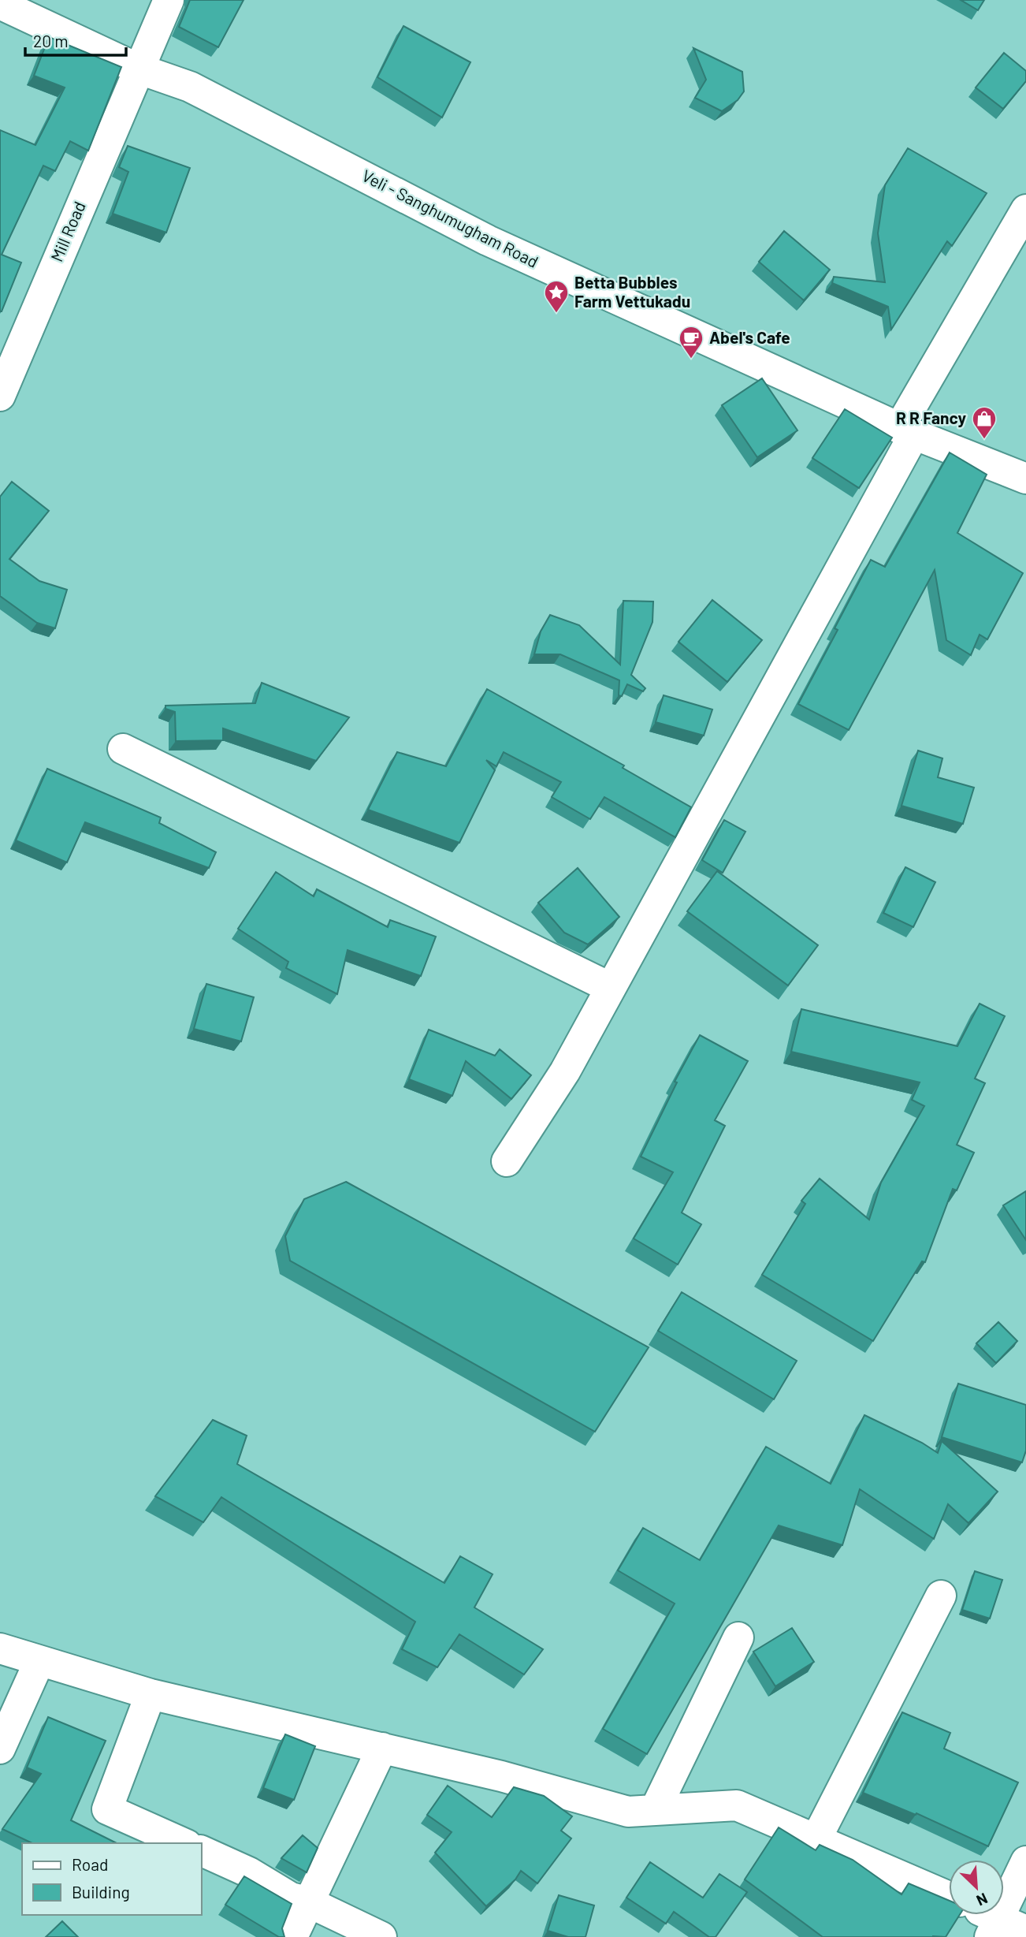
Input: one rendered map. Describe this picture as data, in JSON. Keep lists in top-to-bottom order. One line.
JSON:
{"streets":{"street":["Veli - Sanghumugham Road","Mill Road"]},"crossings":[["Veli - Sanghumugham Road","Mill Road"]],"places":{"place":["Betta Bubbles Farm Vettukadu"],"cafe":["Abel's Cafe"],"shop":["R R Fancy"]},"legend":["Road","Building"],"scale_bar":"20 m","north":"bottom right"}
